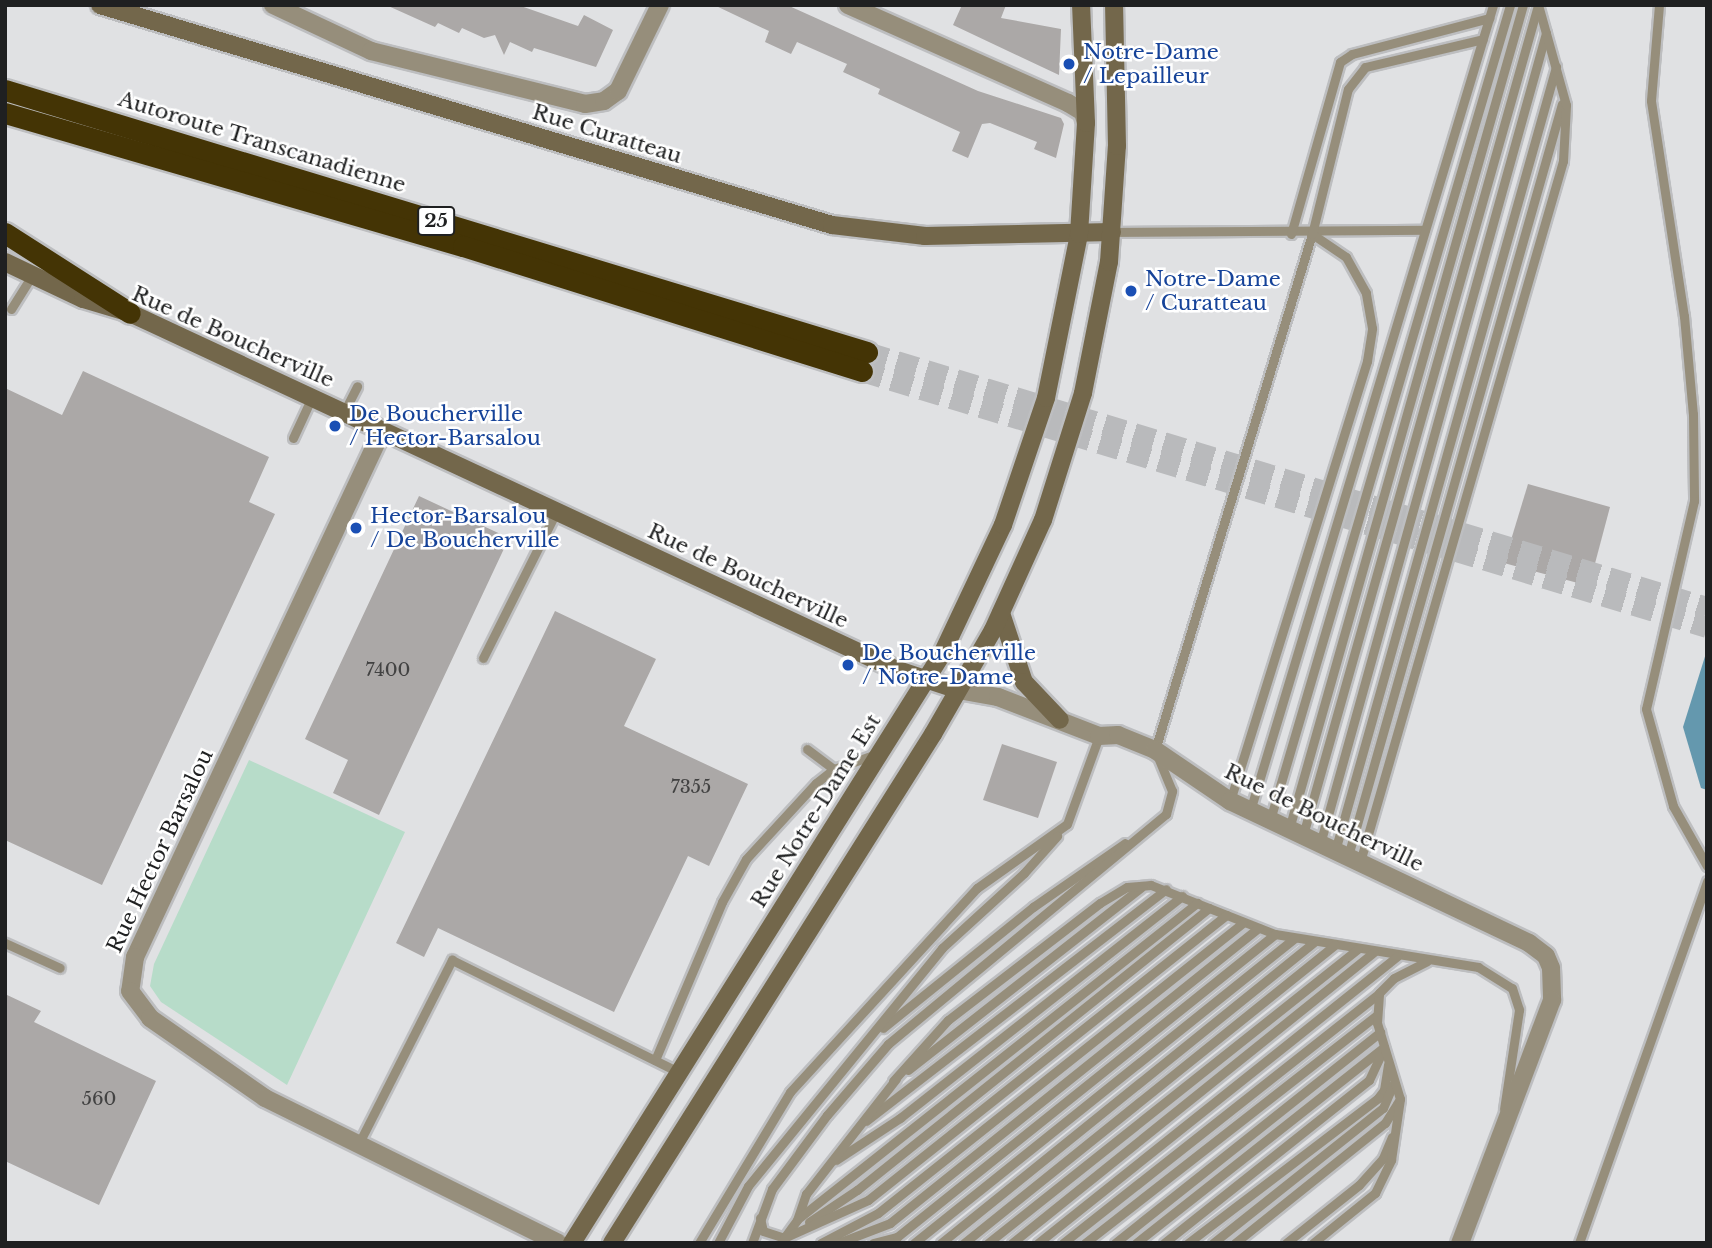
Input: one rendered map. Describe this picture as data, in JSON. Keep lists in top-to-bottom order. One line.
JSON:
{"streets":{"highway":["Autoroute Transcanadienne","25"],"main road":["Rue Curatteau","Rue de Boucherville","Rue Notre-Dame Est"],"street":["Rue Hector Barsalou"]},"crossings":[["Rue Curatteau","Rue Notre-Dame Est"],["Rue de Boucherville","Rue Notre-Dame Est"],["Rue de Boucherville","Rue Hector Barsalou"]],"places":["Notre-Dame / Lepailleur","Notre-Dame / Curatteau","De Boucherville / Hector-Barsalou","Hector-Barsalou / De Boucherville","De Boucherville / Notre-Dame"],"house_numbers":["7400","7355","560"]}
